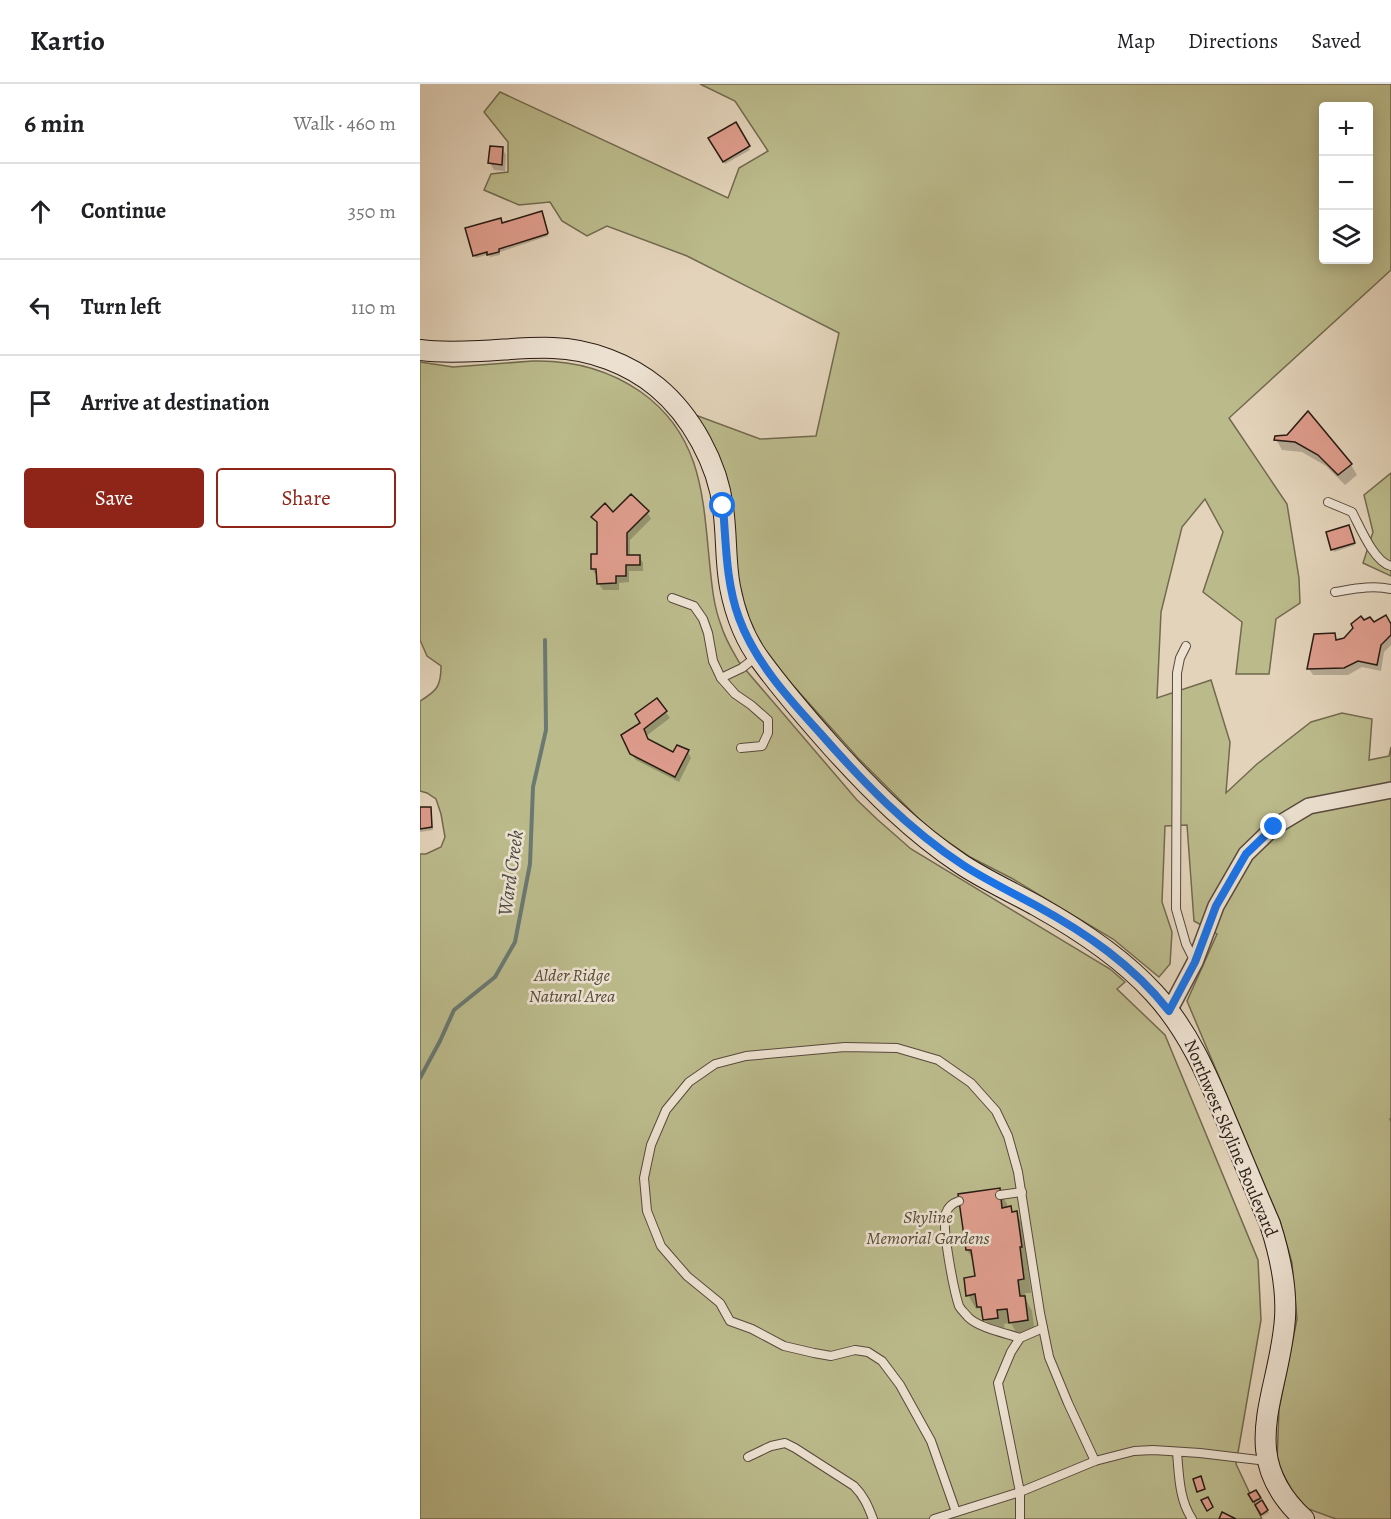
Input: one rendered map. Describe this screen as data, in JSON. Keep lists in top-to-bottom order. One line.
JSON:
{"streets":{"main road":["Northwest Skyline Boulevard"]},"water":["Ward Creek"],"parks":["Alder Ridge Natural Area","Skyline Memorial Gardens"],"page":{"header":"Kartio","nav":["Map","Directions","Saved"],"heading":["6 min","Walk · 460 m"],"map_buttons":["+","−"],"list":[["Continue","350 m"],["Turn left","110 m"],"Arrive at destination"],"buttons":["Save","Share"]}}
